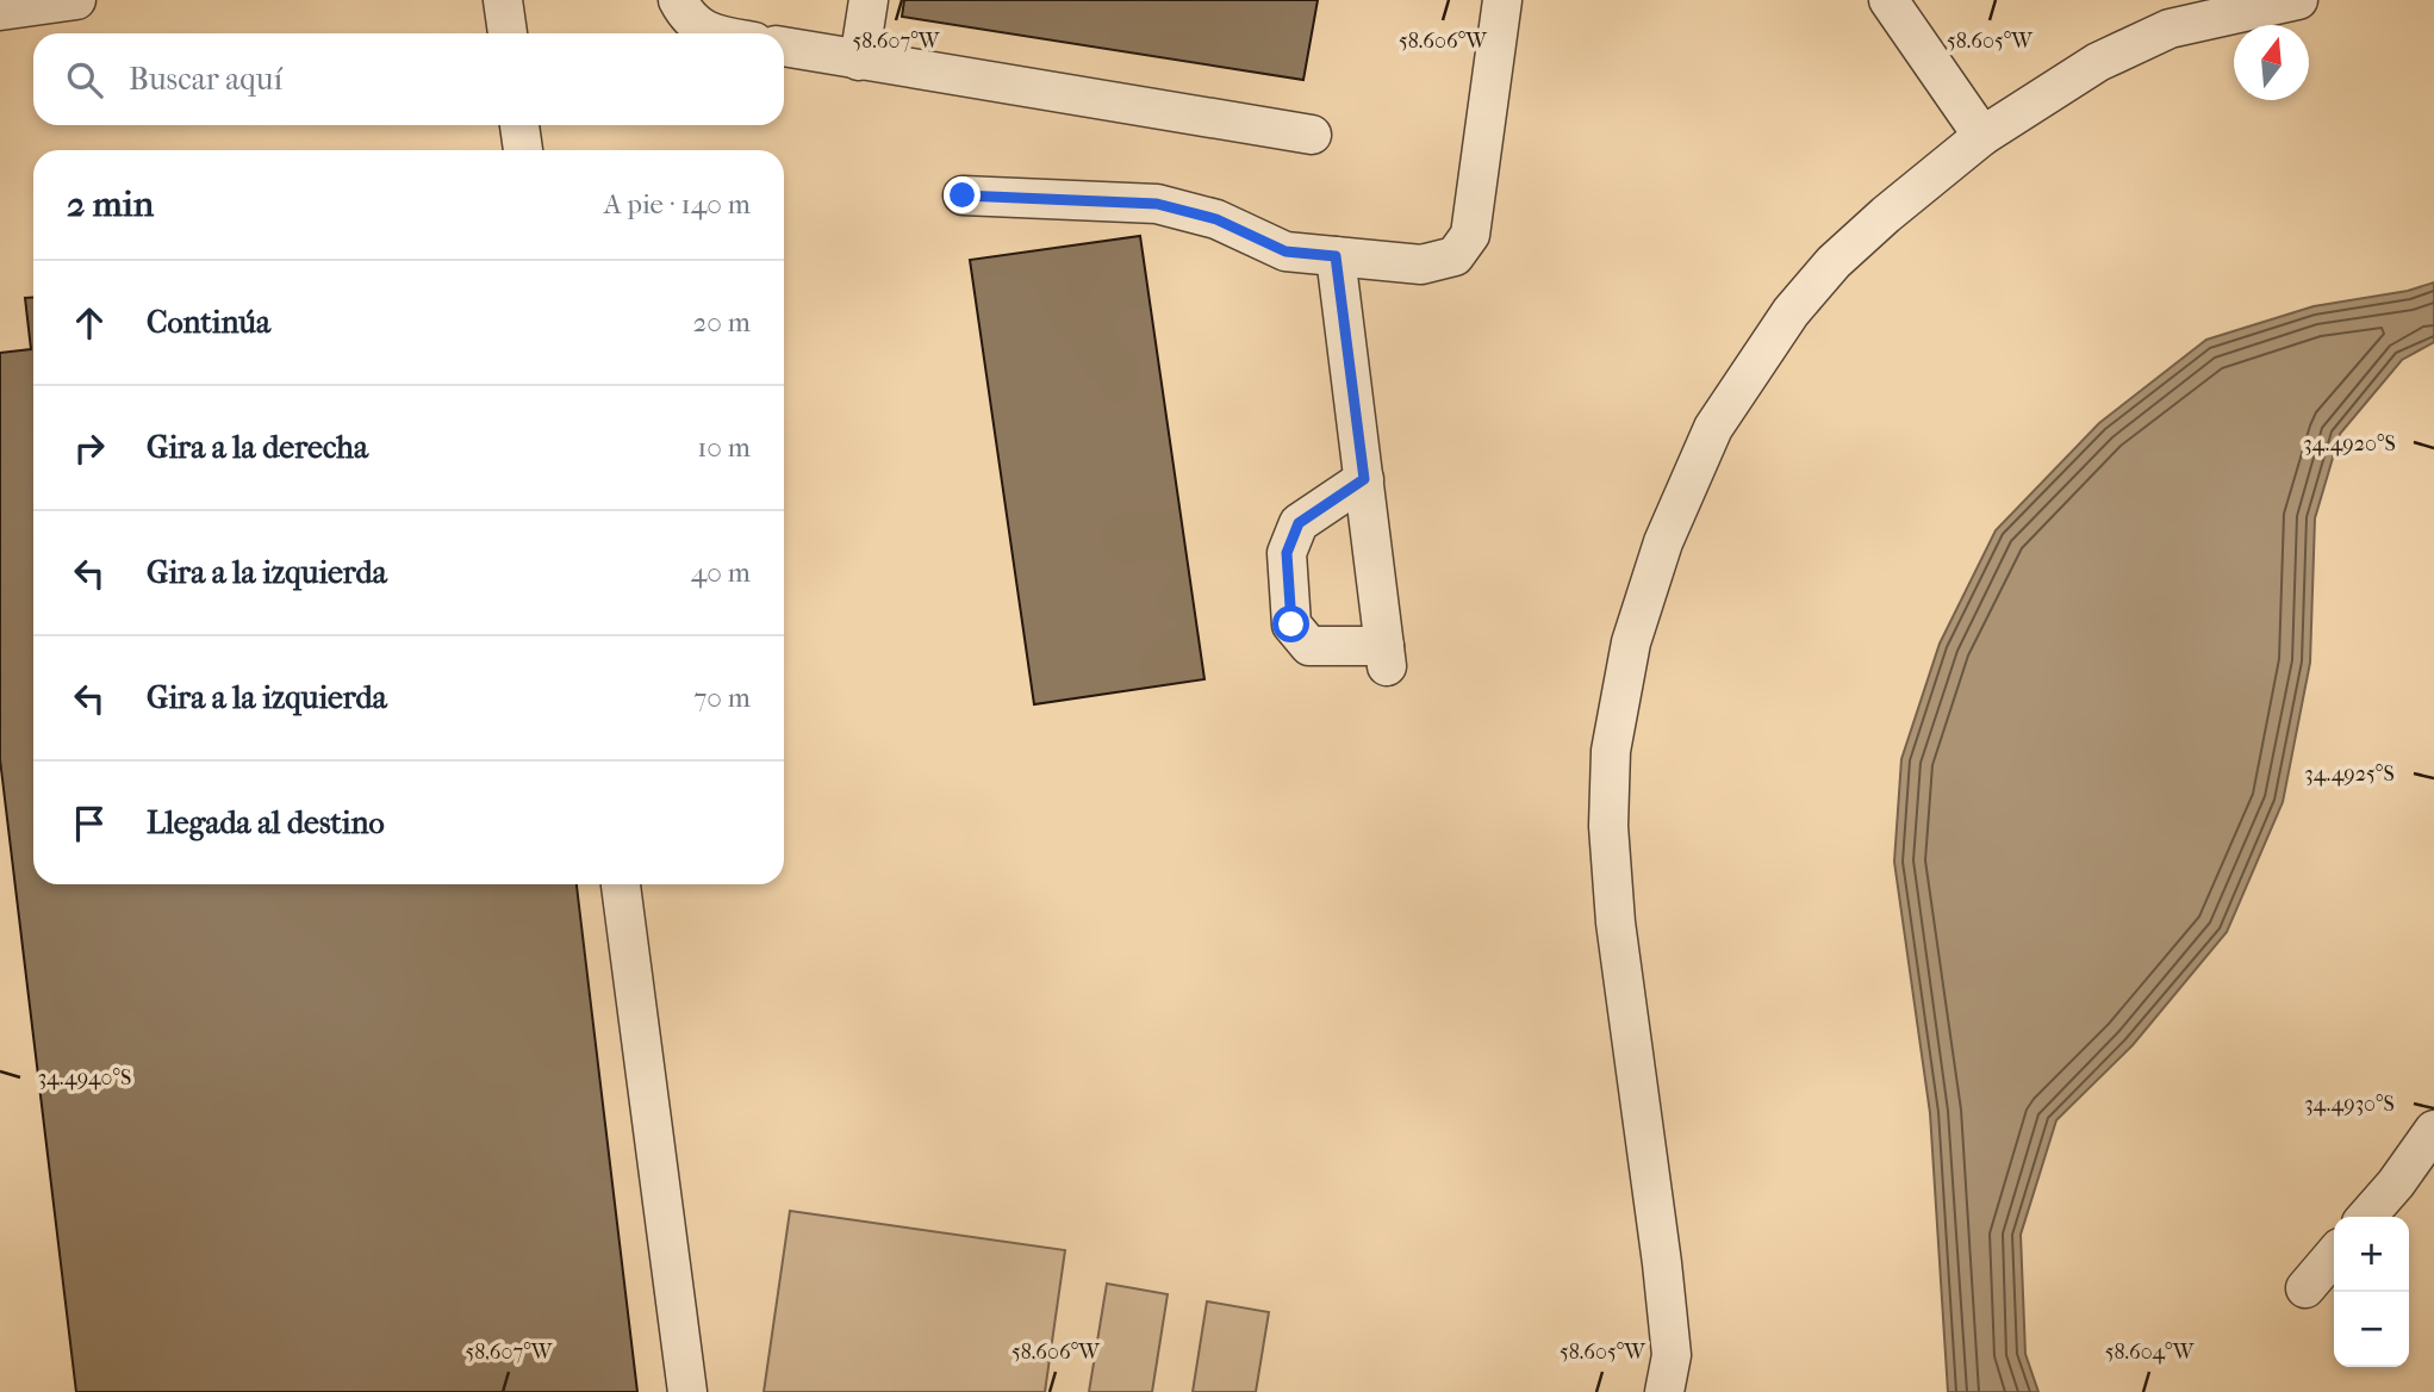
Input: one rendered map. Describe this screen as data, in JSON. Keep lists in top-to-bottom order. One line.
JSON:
{"north":"top","page":{"search":"Buscar aquí","heading":["2 min","A pie · 140 m"],"list":[["Continúa","20 m"],["Gira a la derecha","10 m"],["Gira a la izquierda","40 m"],["Gira a la izquierda","70 m"],"Llegada al destino"],"map_buttons":["+","−"]},"coordinates":["58.607°W","58.606°W","58.605°W","34.4920°S","34.4925°S","34.4940°S","34.4930°S","58.604°W"]}
